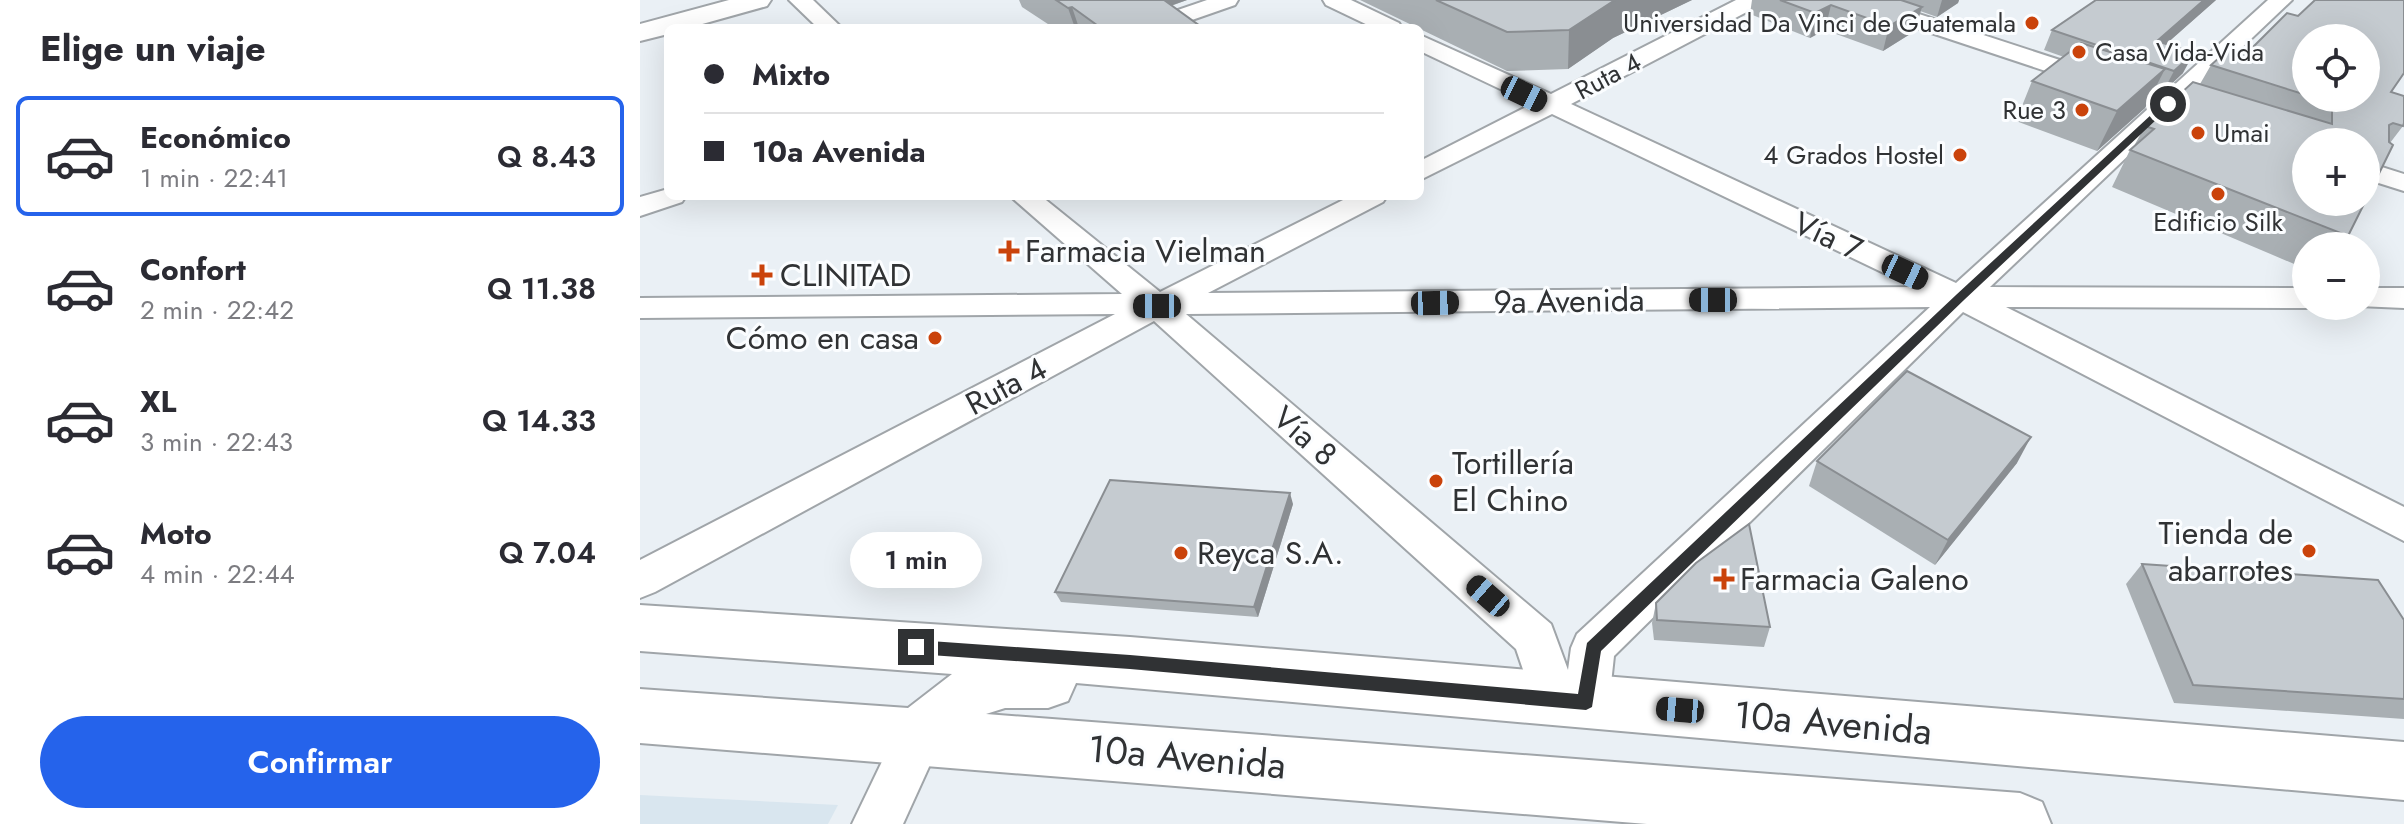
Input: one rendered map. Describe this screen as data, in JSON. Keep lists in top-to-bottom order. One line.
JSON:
{"streets":{"main road":["10a Avenida"],"street":["Ruta 4","Vía 7","9a Avenida","Vía 8"]},"crossings":[["Ruta 4","Vía 7"],["Ruta 4","9a Avenida"],["Ruta 4","Vía 8"],["Vía 7","9a Avenida"],["9a Avenida","Vía 8"],["Vía 8","10a Avenida"]],"places":{"other":["Universidad Da Vinci de Guatemala","Casa Vida-Vida","Rue 3","Umai","4 Grados Hostel","Edificio Silk","Cómo en casa","Tortillería El Chino","Tienda de abarrotes","Reyca S.A."],"health":["Farmacia Vielman","CLINITAD","Farmacia Galeno"]},"page":{"heading":"Elige un viaje","map_buttons":["+","−"],"banner":["Mixto","10a Avenida"],"list":[{"name":"Económico","note":"1 min · 22:41","value":"Q 8.43"},{"name":"Confort","note":"2 min · 22:42","value":"Q 11.38"},{"name":"XL","note":"3 min · 22:43","value":"Q 14.33"},{"name":"Moto","note":"4 min · 22:44","value":"Q 7.04"}],"bubble":"1 min","buttons":"Confirmar"}}
